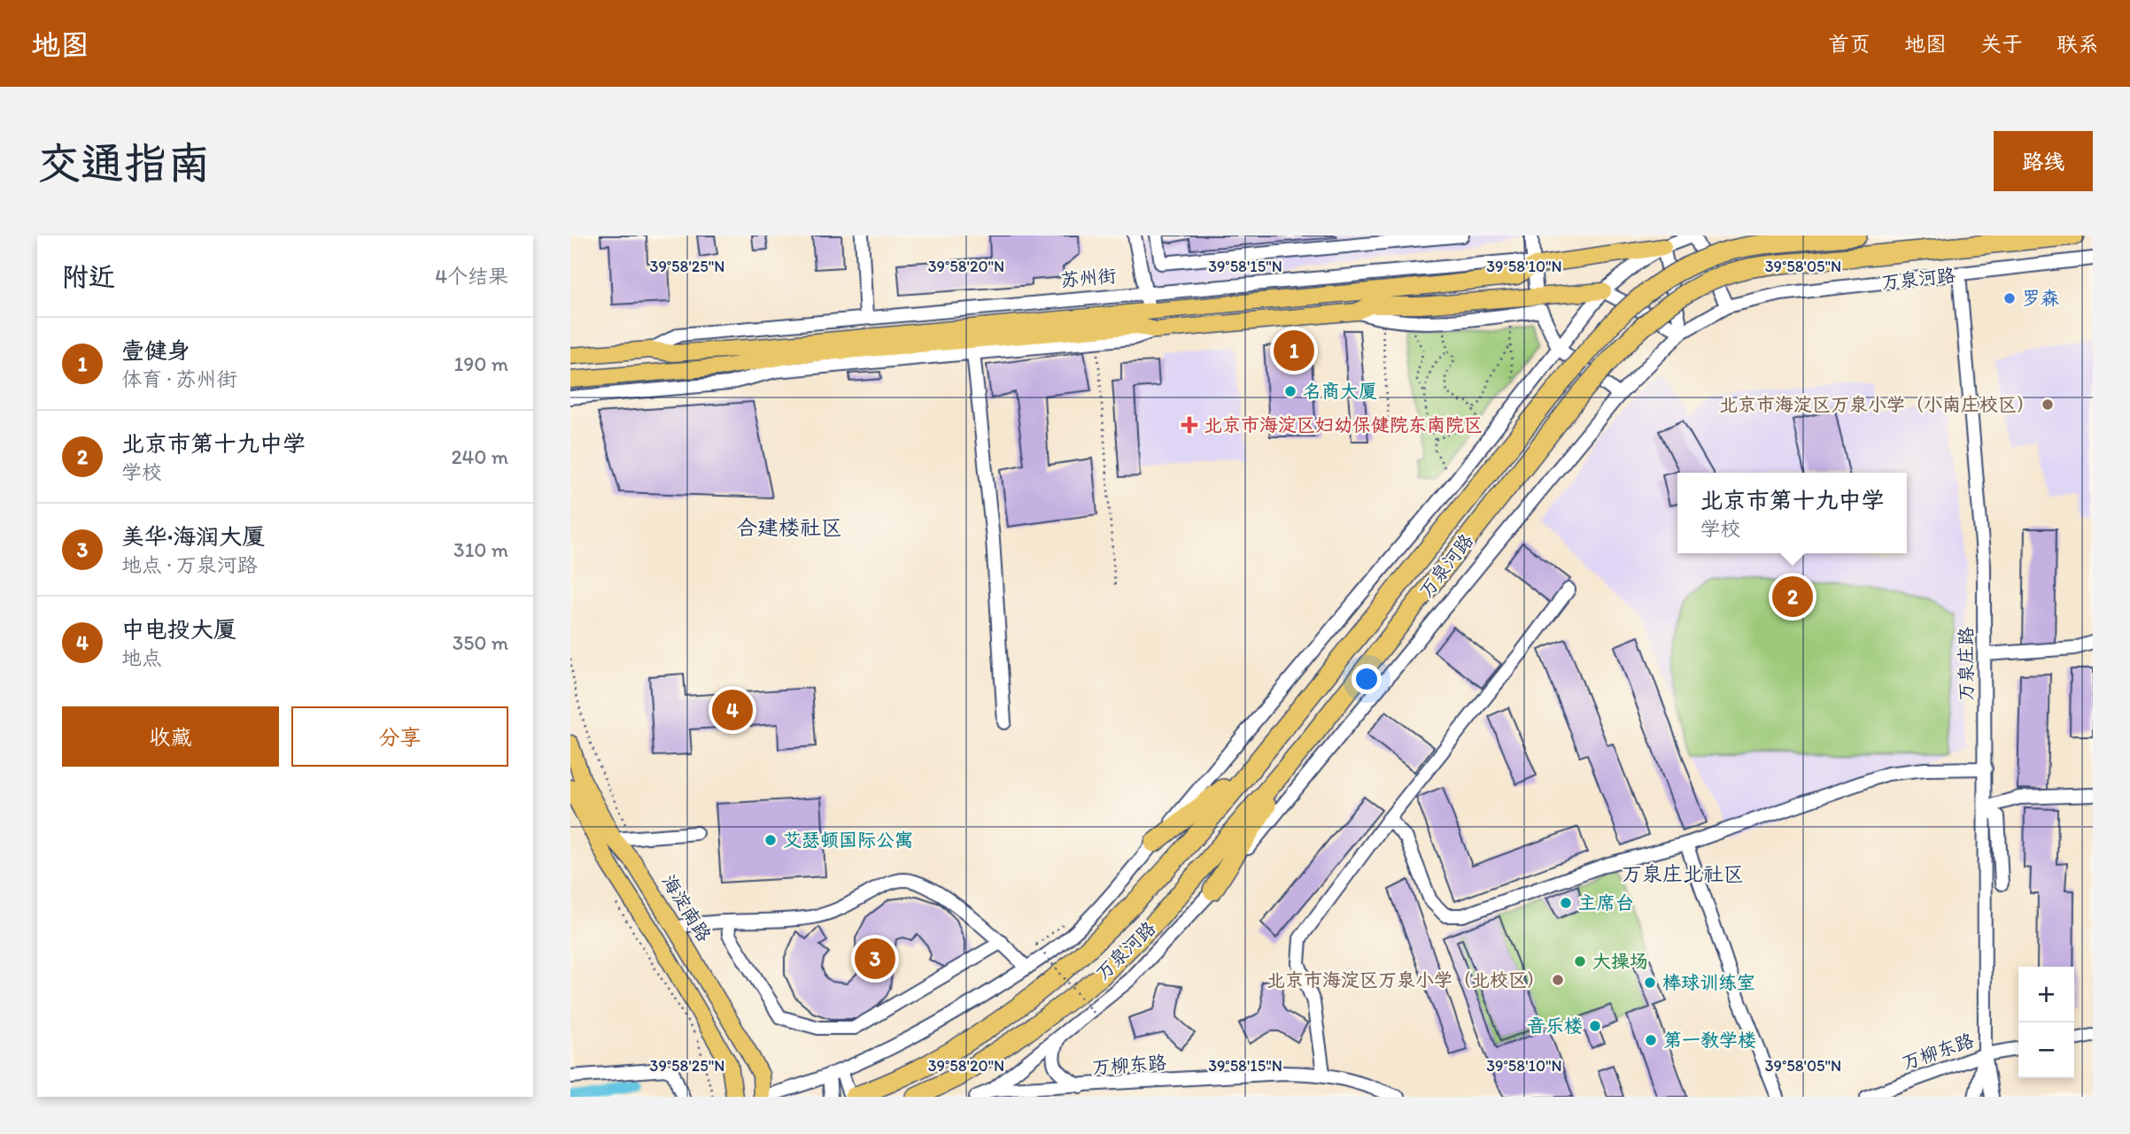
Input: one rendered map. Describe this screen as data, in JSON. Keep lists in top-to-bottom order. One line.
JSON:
{"streets":{"highway":["万泉河路"],"main road":["苏州街","海淀南路"],"street":["万泉庄路","万柳东路"]},"crossings":[["万泉河路","万泉庄路"],["万泉河路","万柳东路"],["万泉庄路","万柳东路"]],"districts":["合建楼社区","万泉庄北社区"],"places":{"other":["罗森","名商大厦","北京市海淀区万泉小学（小南庄校区）","艾瑟顿国际公寓","主席台","大操场","北京市海淀区万泉小学（北校区）","棒球训练室","音乐楼","第一教学楼"],"health":["北京市海淀区妇幼保健院东南院区"]},"page":{"header":"地图","nav":["首页","地图","关于","联系"],"buttons":["路线",["收藏","分享"]],"title":"交通指南","heading":["附近","4个结果"],"list":[{"mark":"1","name":"壹健身","note":"体育 · 苏州街","value":"190 m"},{"mark":"2","name":"北京市第十九中学","note":"学校","value":"240 m"},{"mark":"3","name":"美华·海润大厦","note":"地点 · 万泉河路","value":"310 m"},{"mark":"4","name":"中电投大厦","note":"地点","value":"350 m"}],"pins":["1","2","4","3"],"popup":["北京市第十九中学","学校"],"map_buttons":["+","−"]},"coordinates":["39°58'25\"N","39°58'20\"N","39°58'15\"N","39°58'10\"N","39°58'05\"N"]}
